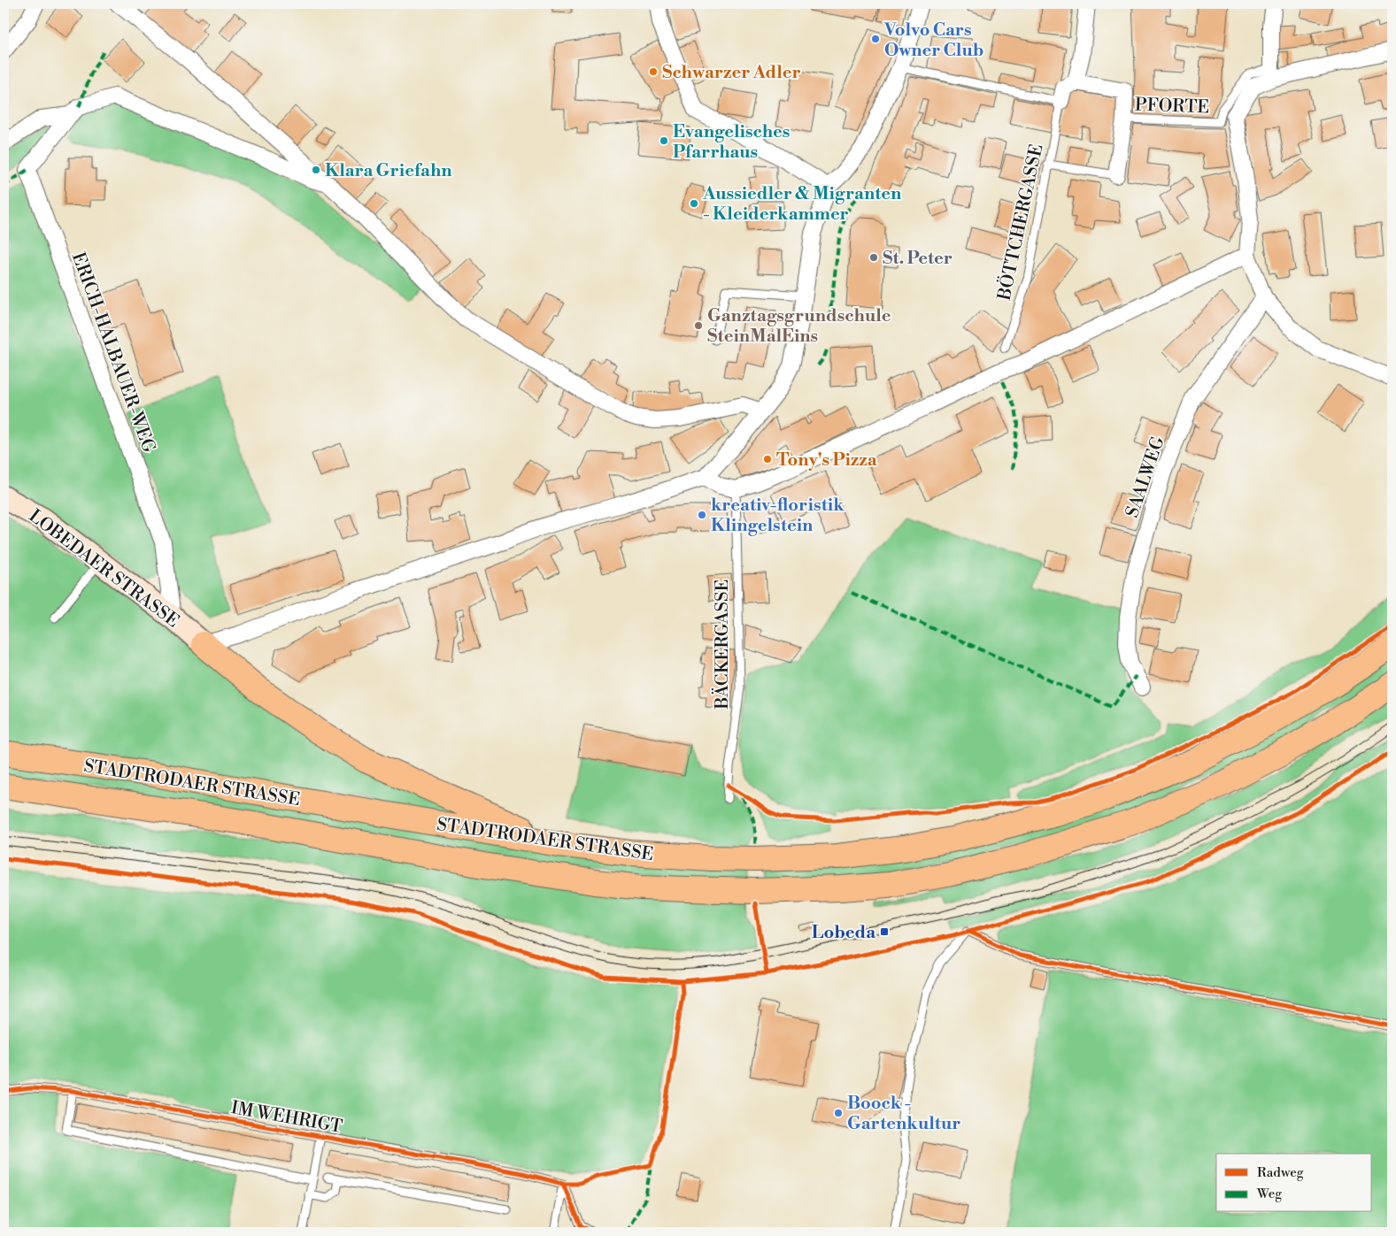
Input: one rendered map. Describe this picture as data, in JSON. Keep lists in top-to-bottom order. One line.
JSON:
{"streets":{"main road":["LOBEDAER STRASSE","STADTRODAER STRASSE"],"street":["ERICH-HALBAUER-WEG","SAALWEG"],"lane":["PFORTE","BÖTTCHERGASSE","BÄCKERGASSE","IM WEHRIGT"]},"crossings":[["ERICH-HALBAUER-WEG","LOBEDAER STRASSE"]],"places":{"other":["Volvo Cars Owner Club","Schwarzer Adler","Evangelisches Pfarrhaus","Klara Griefahn","Aussiedler & Migranten - Kleiderkammer","St. Peter","Ganztagsgrundschule SteinMalEins","Tony's Pizza","kreativ-floristik Klingelstein","Boock - Gartenkultur"],"transit":["Lobeda"]},"legend":["Radweg","Weg"]}
